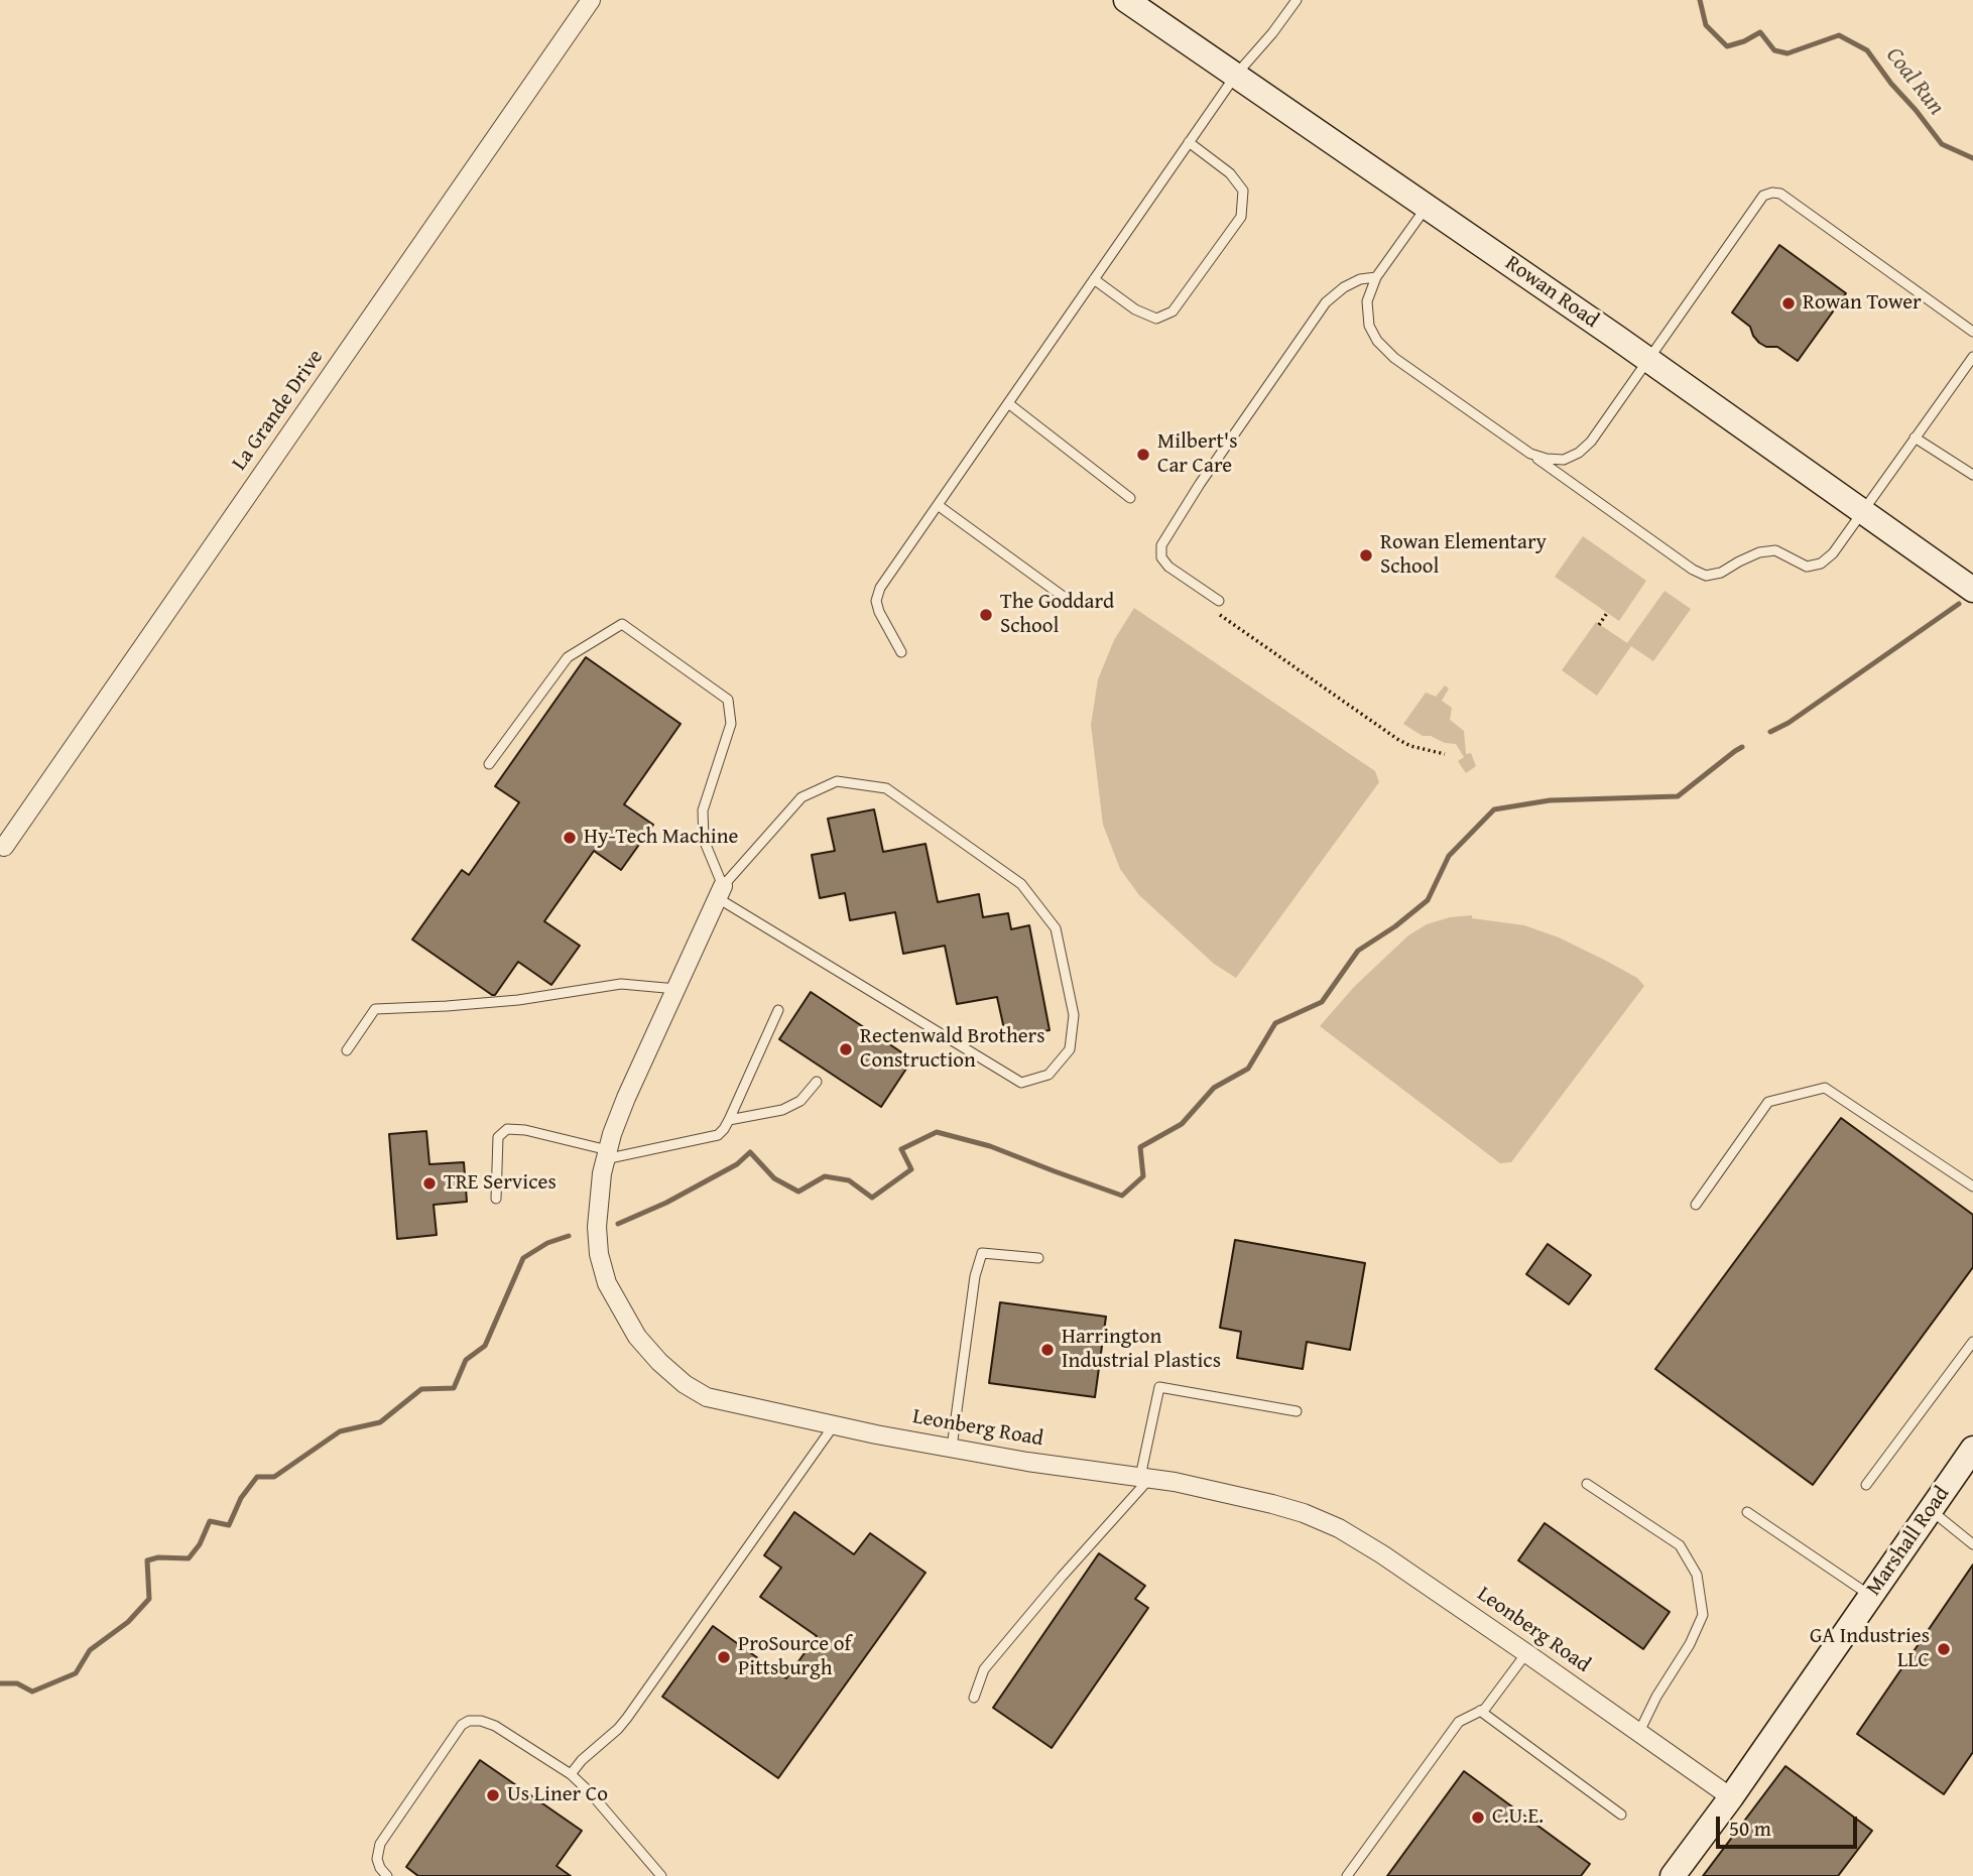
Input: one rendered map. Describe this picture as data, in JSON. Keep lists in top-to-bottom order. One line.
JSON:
{"streets":{"street":["Rowan Road","La Grande Drive","Leonberg Road","Marshall Road"]},"crossings":[["Leonberg Road","Marshall Road"]],"water":["Coal Run"],"places":["Rowan Tower","Milbert's Car Care","Rowan Elementary School","The Goddard School","Hy-Tech Machine","Rectenwald Brothers Construction","TRE Services","Harrington Industrial Plastics","GA Industries LLC","ProSource of Pittsburgh","Us Liner Co","C.U.E."],"scale_bar":"50 m"}
